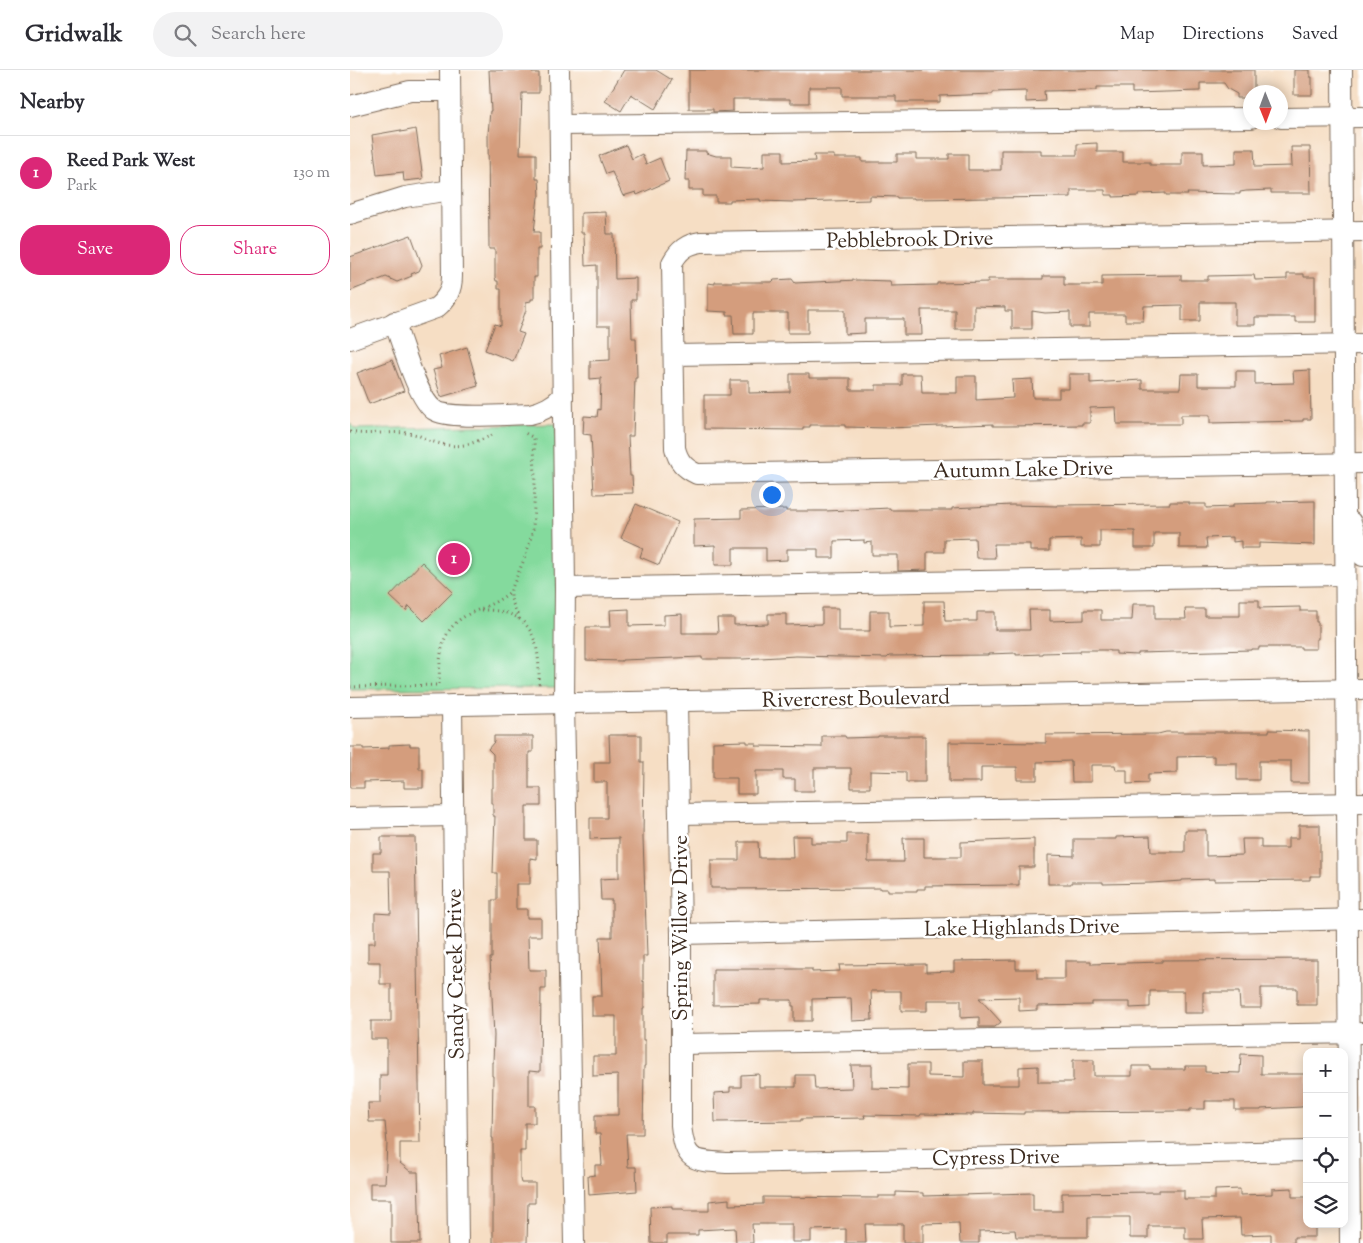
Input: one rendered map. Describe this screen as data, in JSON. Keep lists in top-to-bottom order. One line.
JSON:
{"streets":{"street":["Pebblebrook Drive","Autumn Lake Drive","Rivercrest Boulevard","Lake Highlands Drive","Spring Willow Drive","Sandy Creek Drive","Cypress Drive"]},"crossings":[["Pebblebrook Drive","Autumn Lake Drive"],["Rivercrest Boulevard","Spring Willow Drive"],["Rivercrest Boulevard","Sandy Creek Drive"],["Lake Highlands Drive","Spring Willow Drive"],["Spring Willow Drive","Cypress Drive"]],"north":"bottom","page":{"header":"Gridwalk","search":"Search here","nav":["Map","Directions","Saved"],"heading":"Nearby","list":[{"mark":"1","name":"Reed Park West","note":"Park","value":"130 m"}],"buttons":["Save","Share"],"pins":"1","map_buttons":["+","−"]}}
